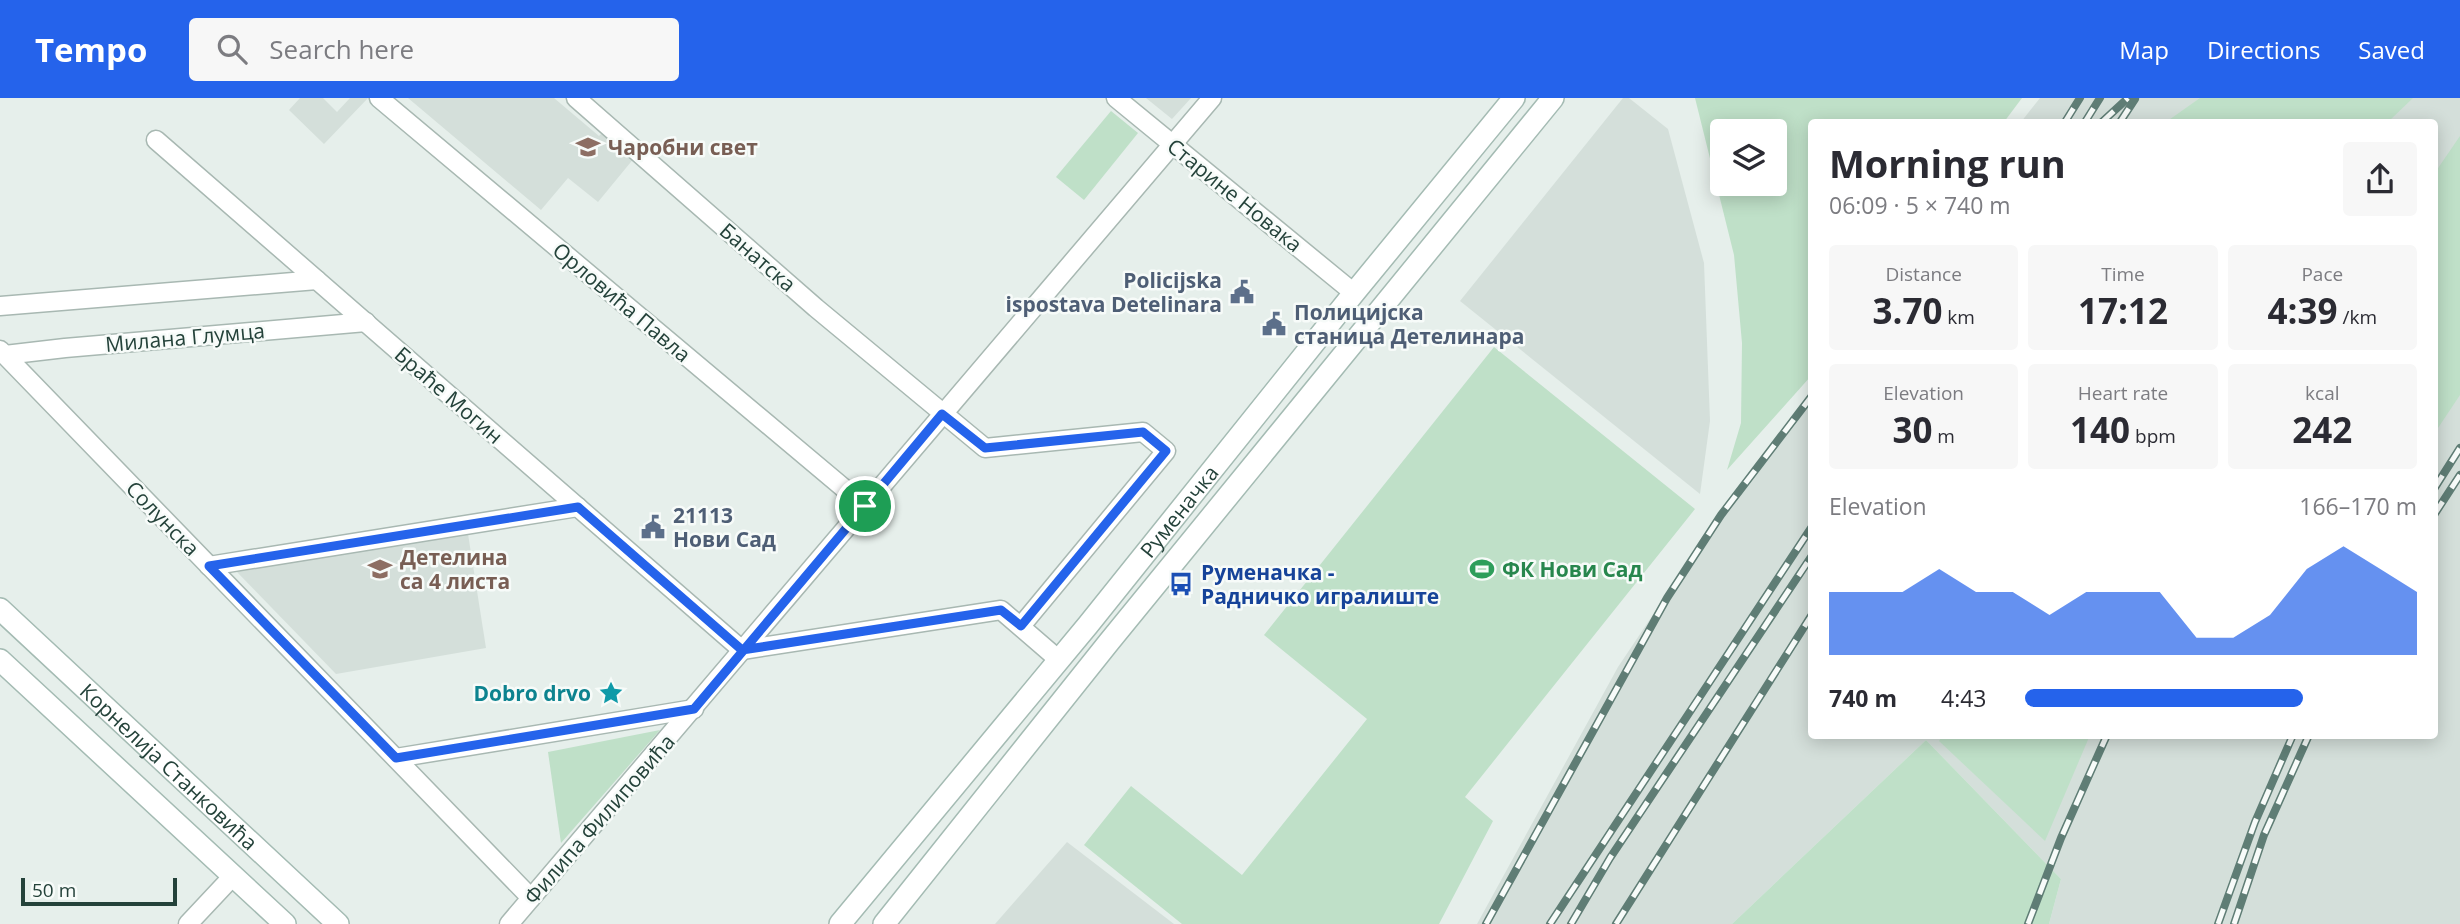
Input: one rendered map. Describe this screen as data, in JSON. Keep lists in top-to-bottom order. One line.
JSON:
{"streets":{"main road":["Руменачка","Корнелија Станковића"],"street":["Старине Новака","Банатска","Орловића Павла","Милана Глумца","Браће Могин","Солунска","Филипа Филиповића"]},"crossings":[["Старине Новака","Руменачка"],["Старине Новака","Филипа Филиповића"],["Банатска","Филипа Филиповића"],["Орловића Павла","Филипа Филиповића"],["Милана Глумца","Браће Могин"],["Милана Глумца","Солунска"],["Браће Могин","Филипа Филиповића"],["Солунска","Филипа Филиповића"]],"places":{"school or university":["Чаробни свет","Детелина са 4 листа"],"public building":["Policijska ispostava Detelinara","Полицијска станица Детелинара","21113 Нови Сад"],"sports":["ФК Нови Сад"],"bus stop":["Руменачка - Радничко игралиште"],"place":["Dobro drvo"]},"scale_bar":"50 m","page":{"header":"Tempo","search":"Search here","nav":["Map","Directions","Saved"],"heading":["Morning run","06:09 · 5 × 740 m"],"stats":[["Distance","3.70 km"],["Time","17:12"],["Pace","4:39 /km"],["Elevation","30 m"],["Heart rate","140 bpm"],["kcal","242"]],"chart":["Elevation","166–170 m"],"list":[{"name":"740 m","note":"4:43"}],"scale":"50 m"}}
